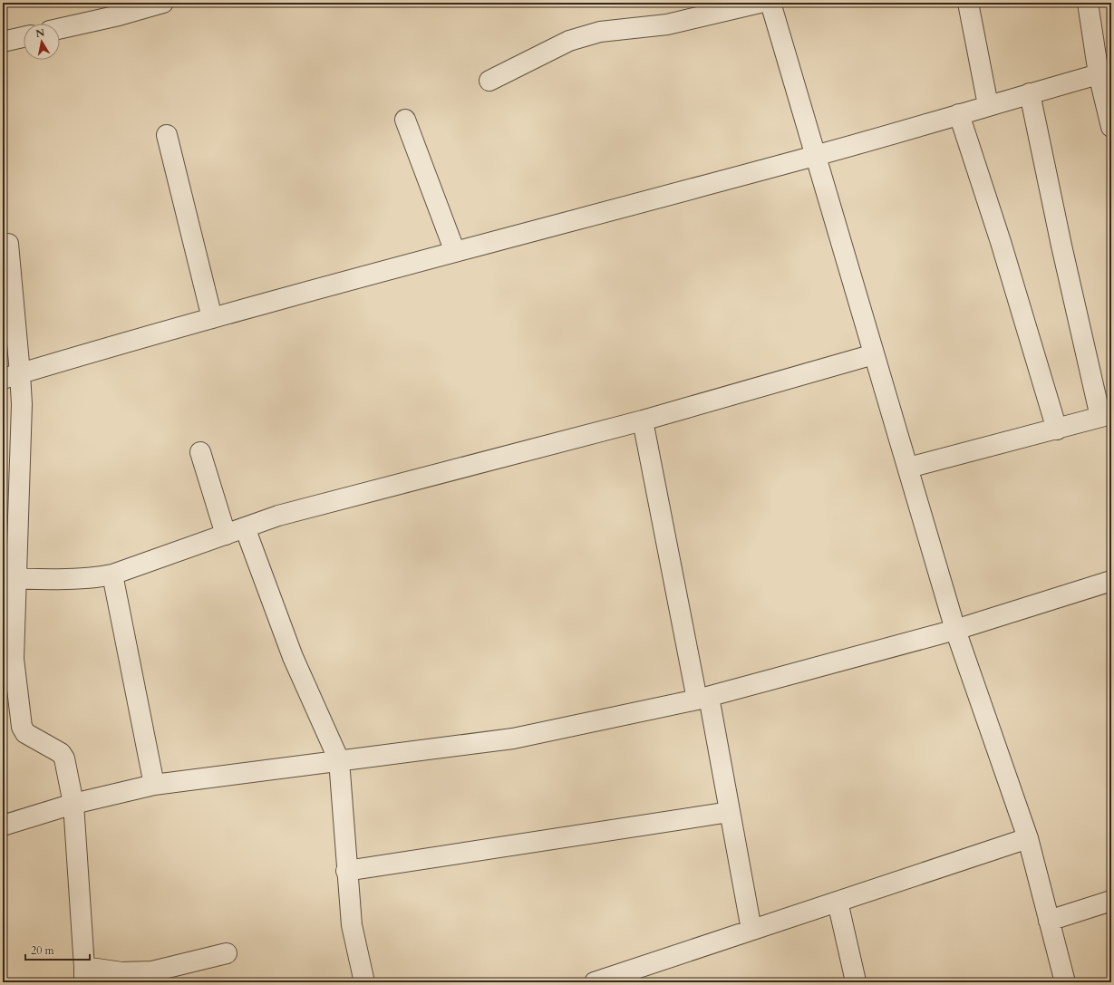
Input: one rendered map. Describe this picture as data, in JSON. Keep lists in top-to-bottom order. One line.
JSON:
{"scale_bar":"20 m","north":"top"}
